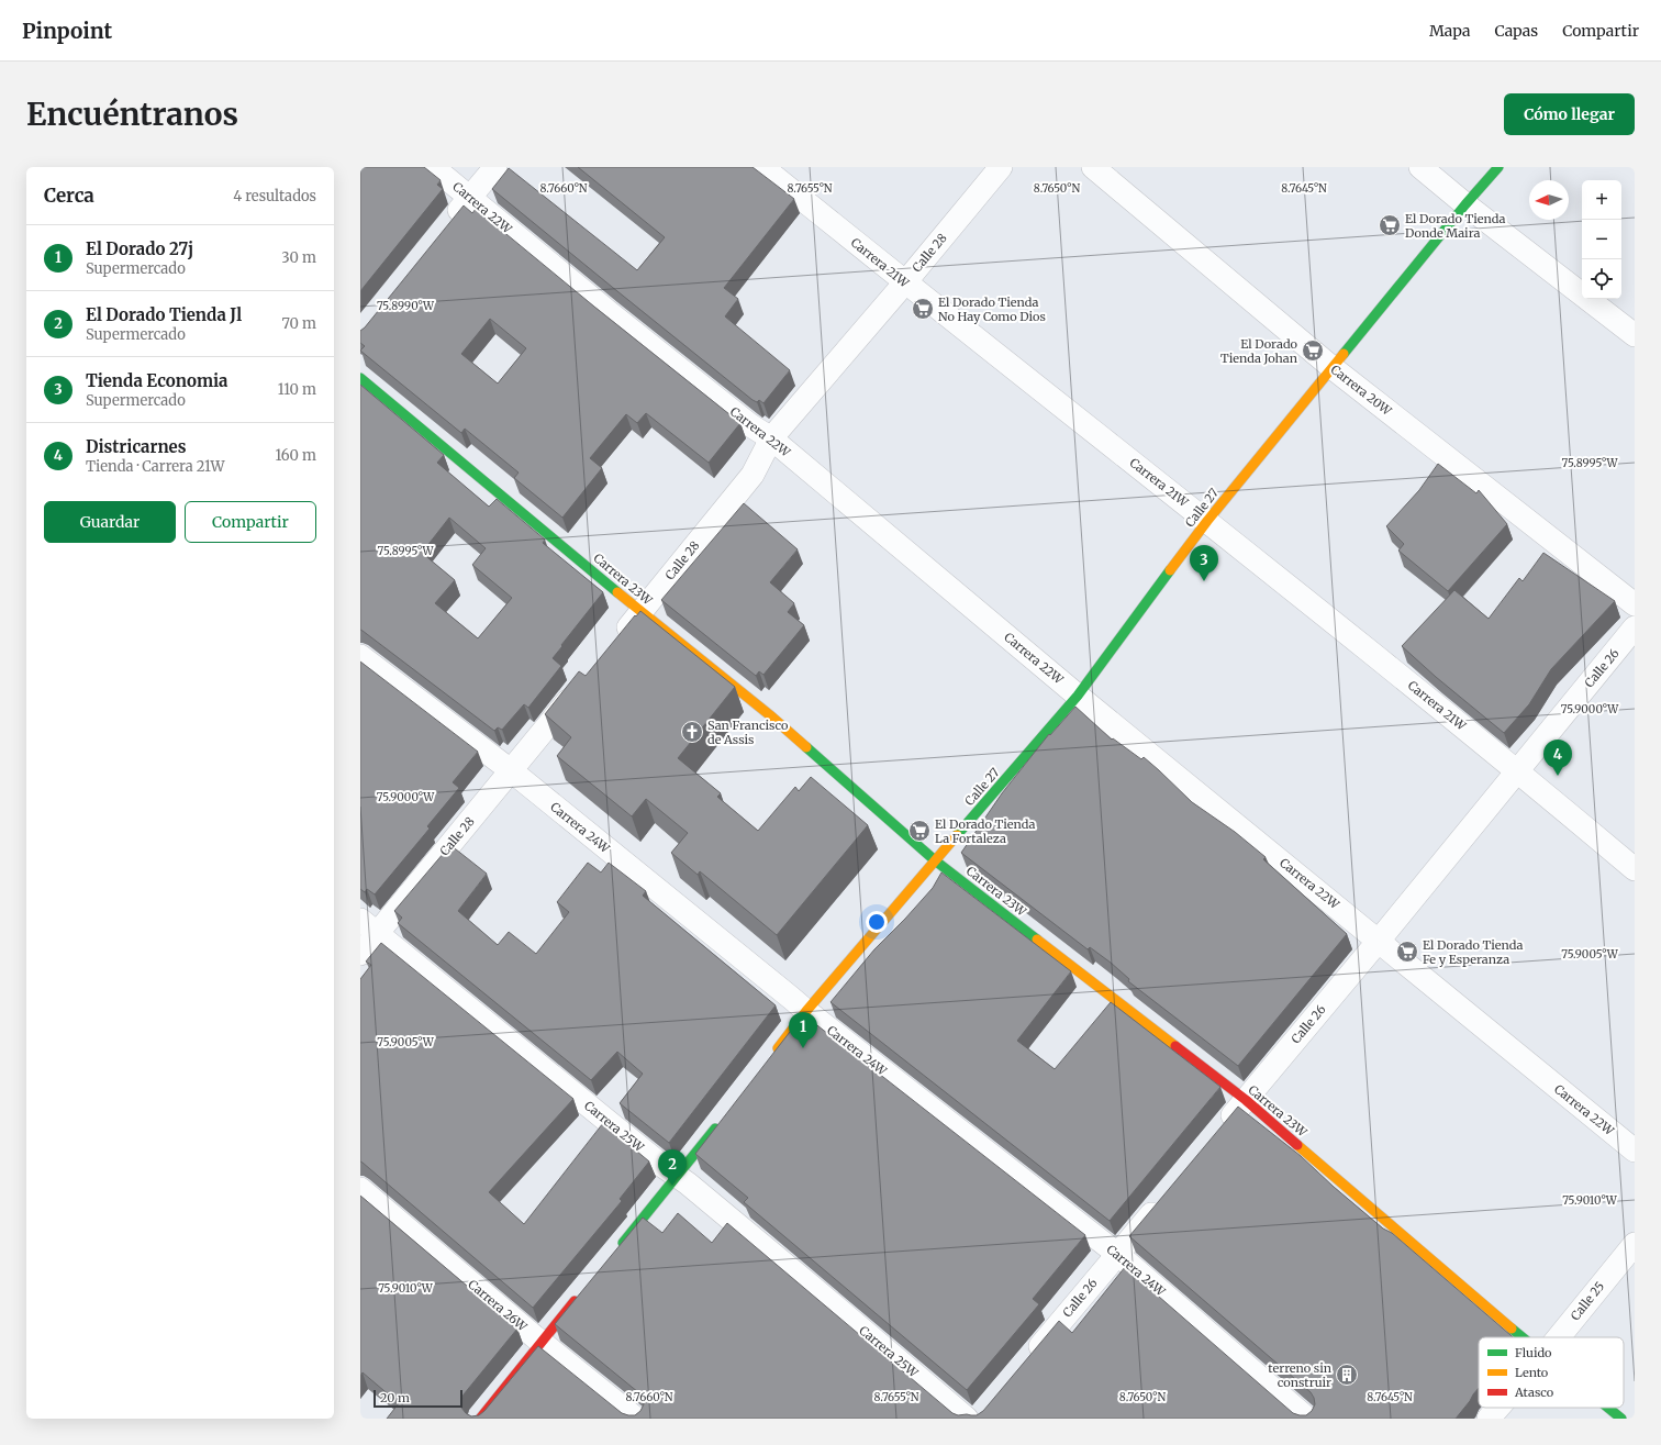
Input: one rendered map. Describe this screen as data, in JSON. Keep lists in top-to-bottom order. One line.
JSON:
{"streets":{"street":["Carrera 22W","Calle 28","Carrera 21W","Carrera 20W","Calle 27","Carrera 23W","Calle 26","Carrera 24W","Carrera 25W","Calle 25","Carrera 26W"]},"crossings":[["Carrera 22W","Calle 28"],["Carrera 22W","Calle 27"],["Carrera 22W","Calle 26"],["Calle 28","Carrera 21W"],["Calle 28","Carrera 23W"],["Calle 28","Carrera 24W"],["Calle 28","Carrera 25W"],["Carrera 21W","Calle 27"],["Carrera 21W","Calle 26"],["Carrera 20W","Calle 27"],["Calle 27","Carrera 23W"],["Calle 27","Carrera 24W"],["Carrera 23W","Calle 26"],["Calle 26","Carrera 24W"]],"places":{"supermarket":["El Dorado Tienda Donde Maira","El Dorado Tienda No Hay Como Dios","El Dorado Tienda Johan","El Dorado Tienda La Fortaleza","El Dorado Tienda Fe y Esperanza"],"church":["San Francisco de Assis"],"building":["terreno sin construir"]},"legend":["Fluido","Lento","Atasco"],"scale_bar":"20 m","north":"left","page":{"header":"Pinpoint","nav":["Mapa","Capas","Compartir"],"buttons":["Cómo llegar",["Guardar","Compartir"]],"title":"Encuéntranos","heading":["Cerca","4 resultados"],"map_buttons":["+","−"],"list":[{"mark":"1","name":"El Dorado 27j","note":"Supermercado","value":"30 m"},{"mark":"2","name":"El Dorado Tienda Jl","note":"Supermercado","value":"70 m"},{"mark":"3","name":"Tienda Economia","note":"Supermercado","value":"110 m"},{"mark":"4","name":"Districarnes","note":"Tienda · Carrera 21W","value":"160 m"}],"pins":["3","4","1","2"],"scale":"20 m"},"coordinates":["8.7660°N","8.7655°N","8.7650°N","8.7645°N","75.8990°W","75.8995°W","75.9000°W","75.9005°W","75.9010°W"]}
